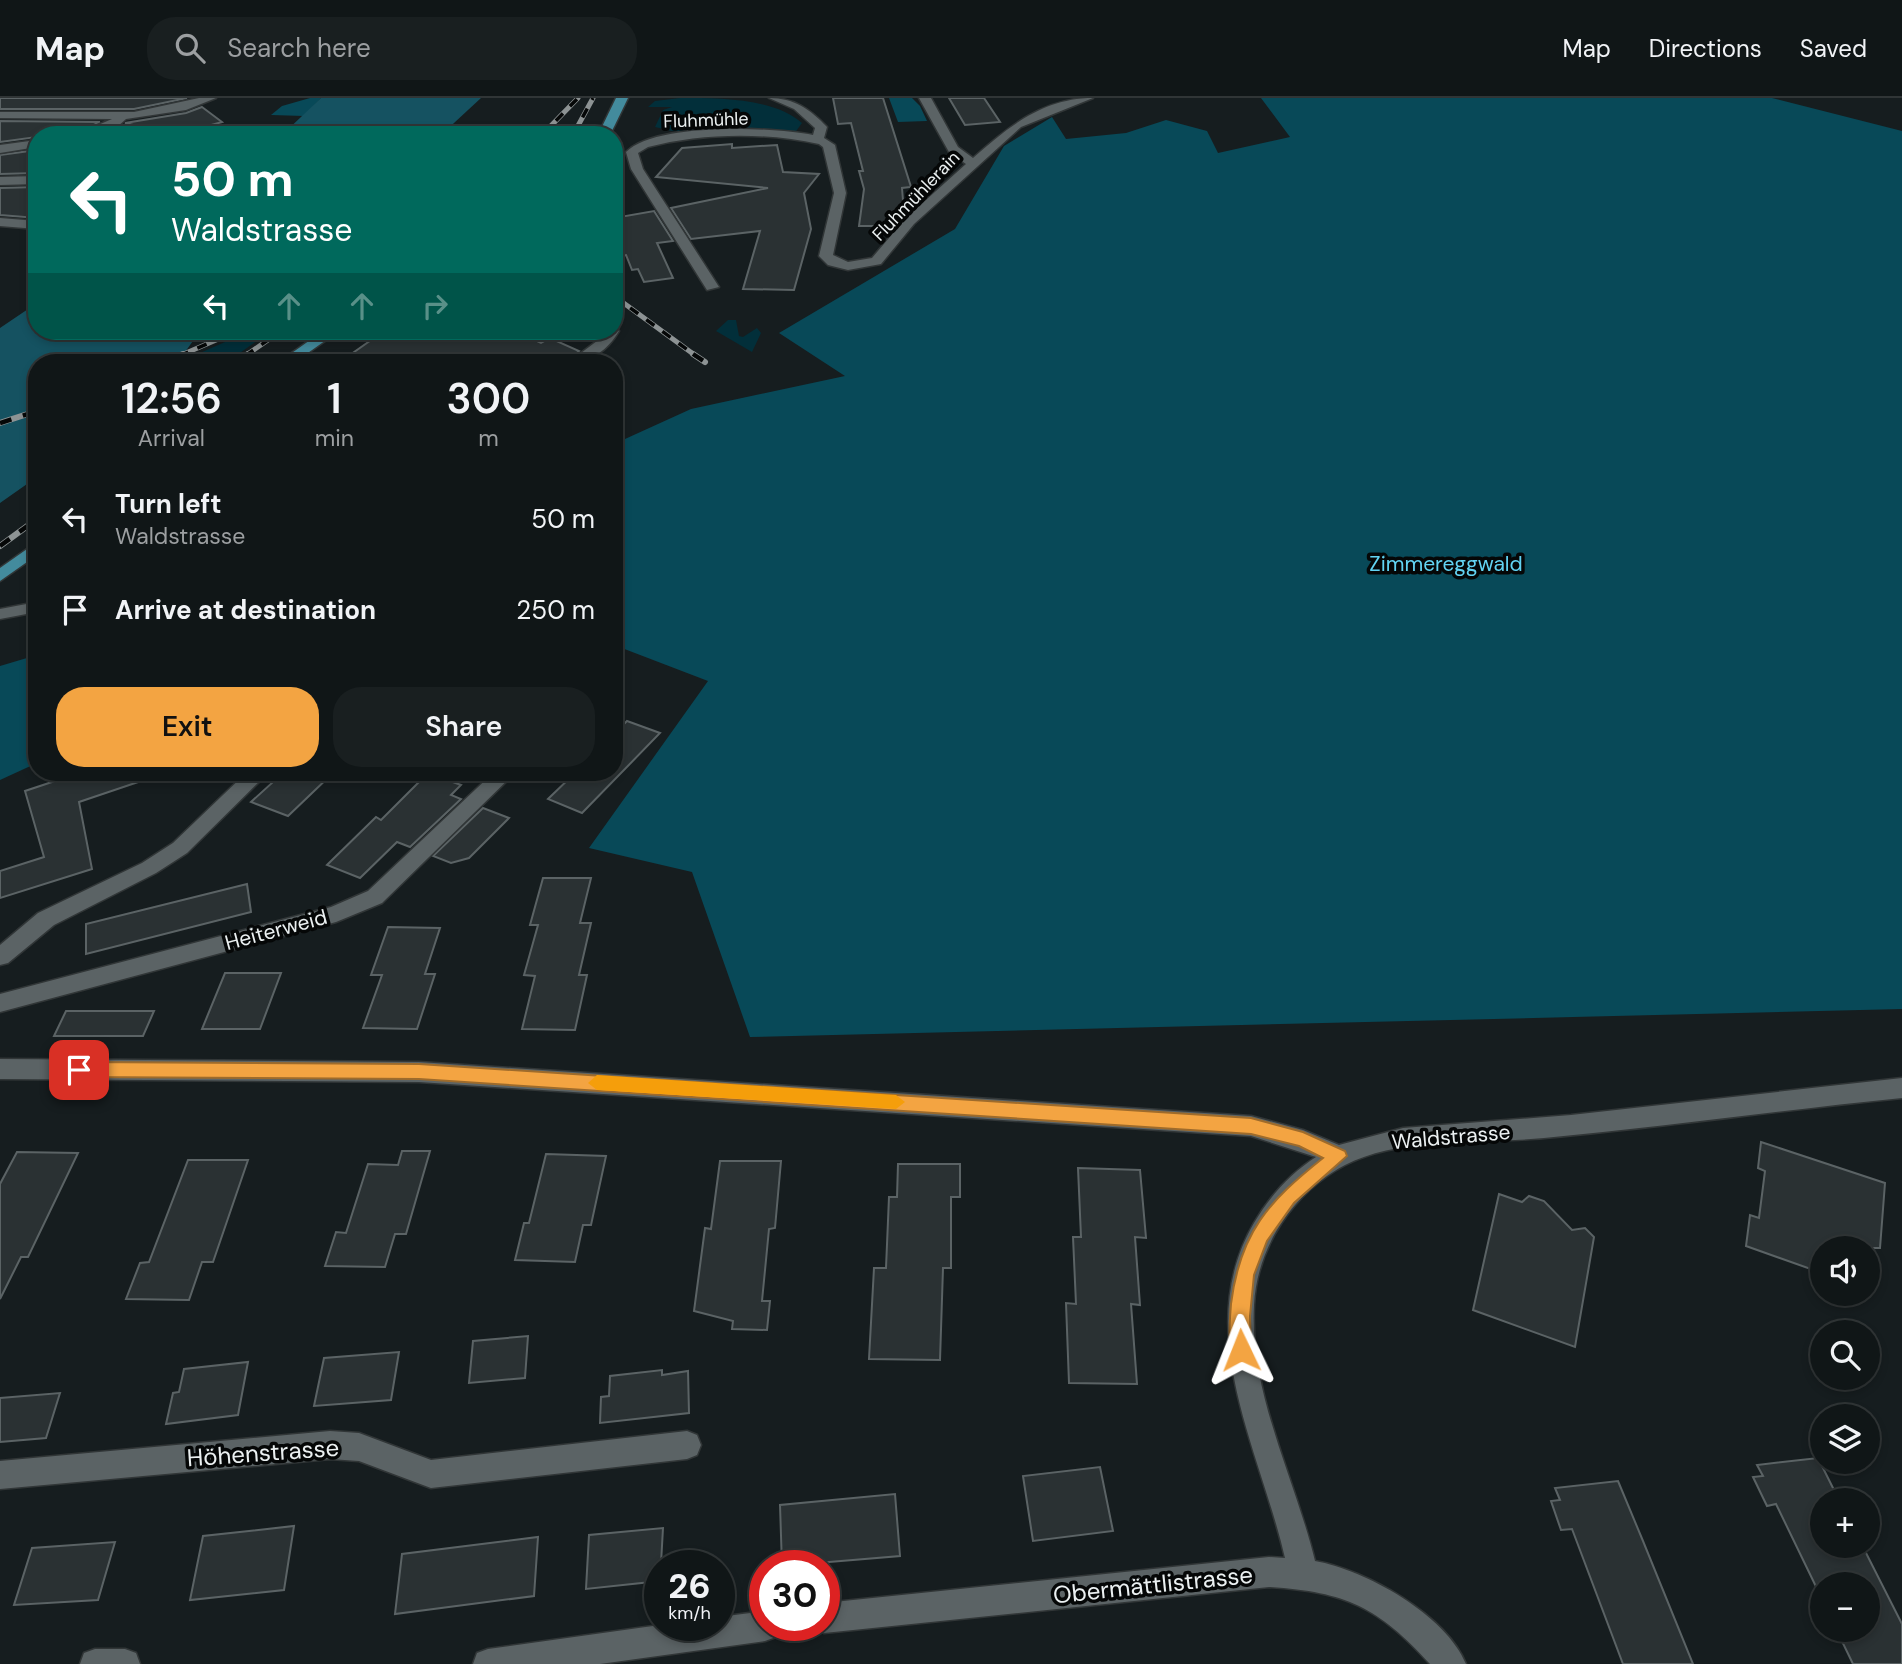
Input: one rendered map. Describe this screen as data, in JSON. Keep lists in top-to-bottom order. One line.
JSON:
{"streets":{"street":["Fluhmühle","Fluhmühlerain","Heiterweid","Waldstrasse","Höhenstrasse","Obermättlistrasse"]},"crossings":[["Fluhmühle","Fluhmühlerain"]],"parks":["Zimmereggwald"],"page":{"header":"Map","search":"Search here","nav":["Map","Directions","Saved"],"turn":["50 m","Waldstrasse"],"eta":["12:56","Arrival","1","min","300","m"],"list":[{"name":"Turn left","note":"Waldstrasse","value":"50 m"},{"name":"Arrive at destination","value":"250 m"}],"buttons":["Exit","Share"],"map_buttons":["+","−"],"speed":"26 km/h","limit":"30"}}
